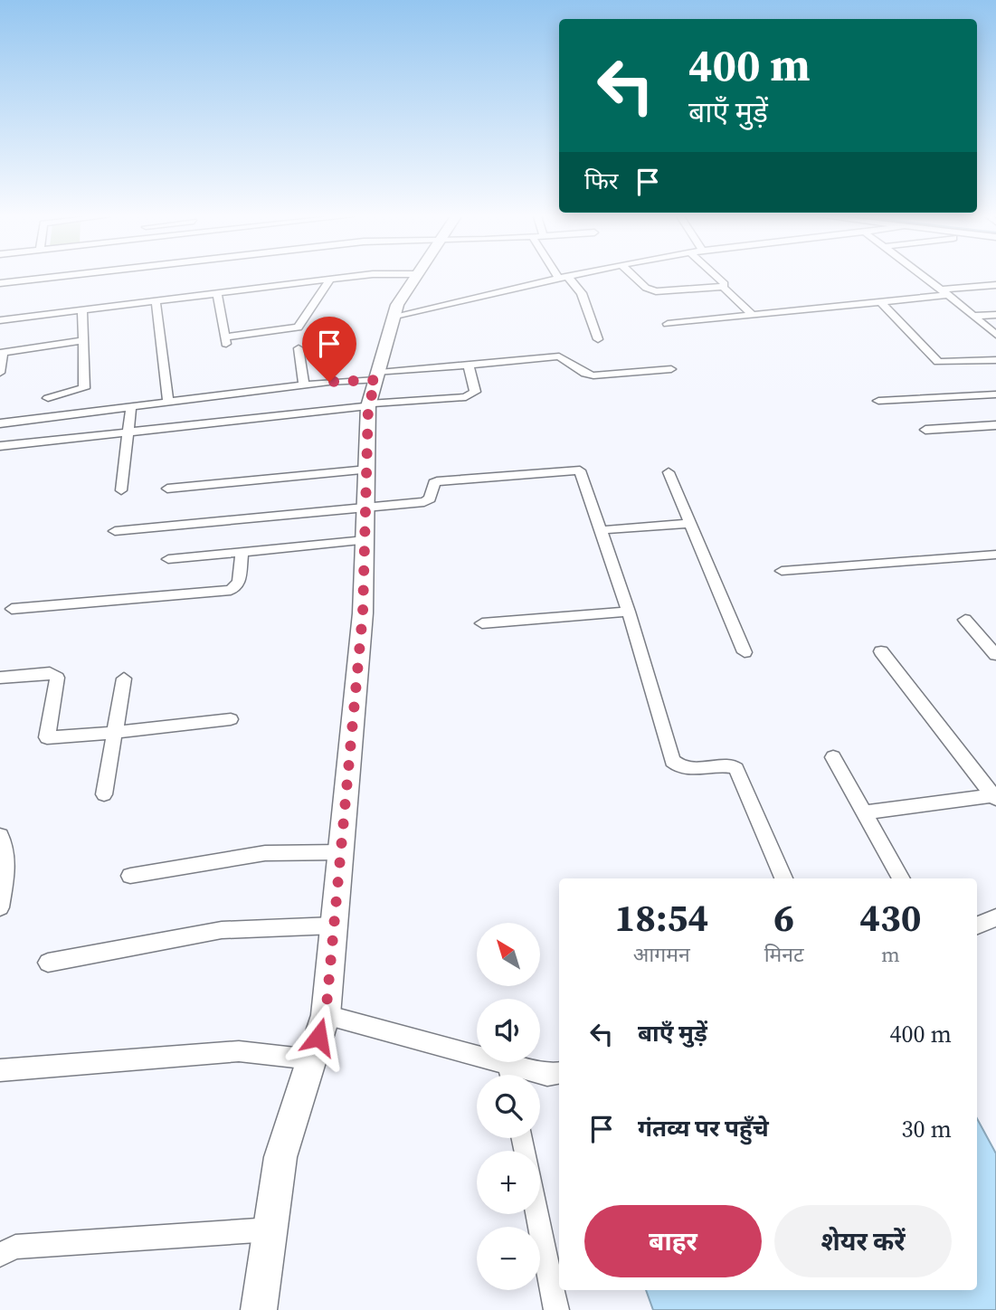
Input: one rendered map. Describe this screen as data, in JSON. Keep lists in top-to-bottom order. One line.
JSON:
{"north":"top left","page":{"turn":["400 m","बाएँ मुड़ें"],"then":"फिर","eta":["18:54","आगमन","6","मिनट","430","m"],"map_buttons":["+","−"],"list":[{"name":"बाएँ मुड़ें","value":"400 m"},{"name":"गंतव्य पर पहुँचे","value":"30 m"}],"buttons":["बाहर","शेयर करें"]}}
